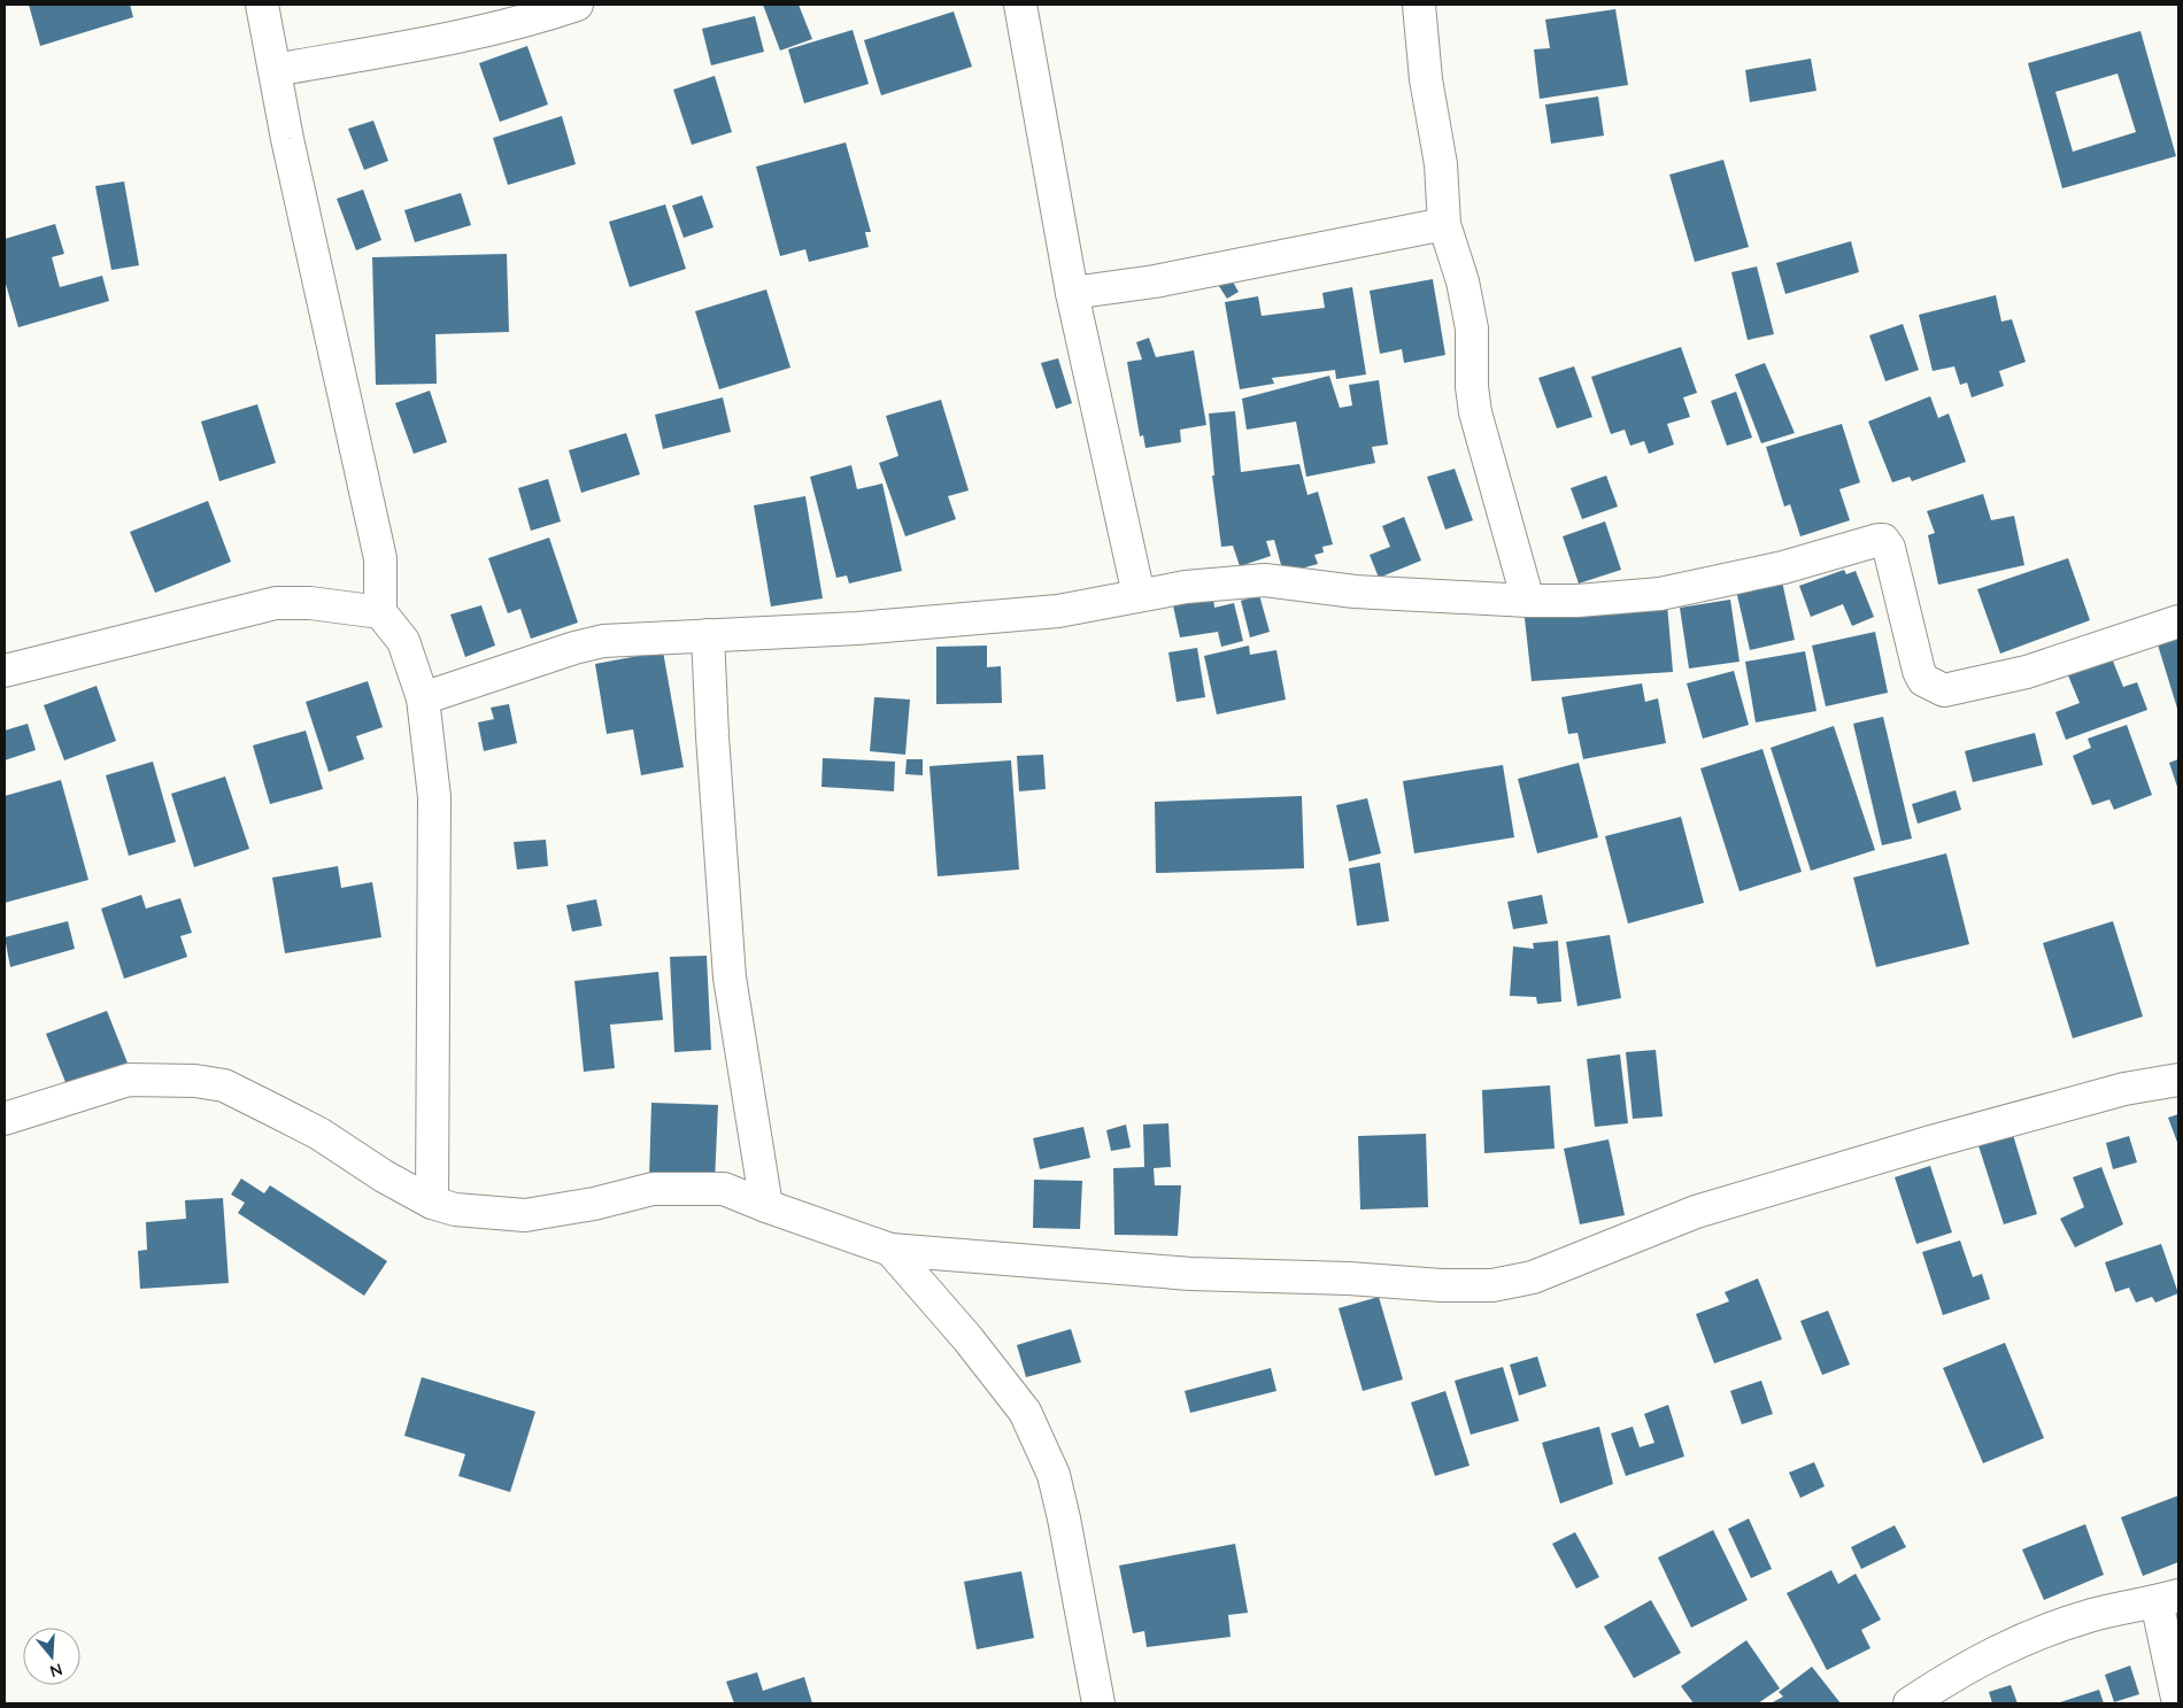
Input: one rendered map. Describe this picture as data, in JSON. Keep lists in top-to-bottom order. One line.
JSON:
{"north":"bottom"}
